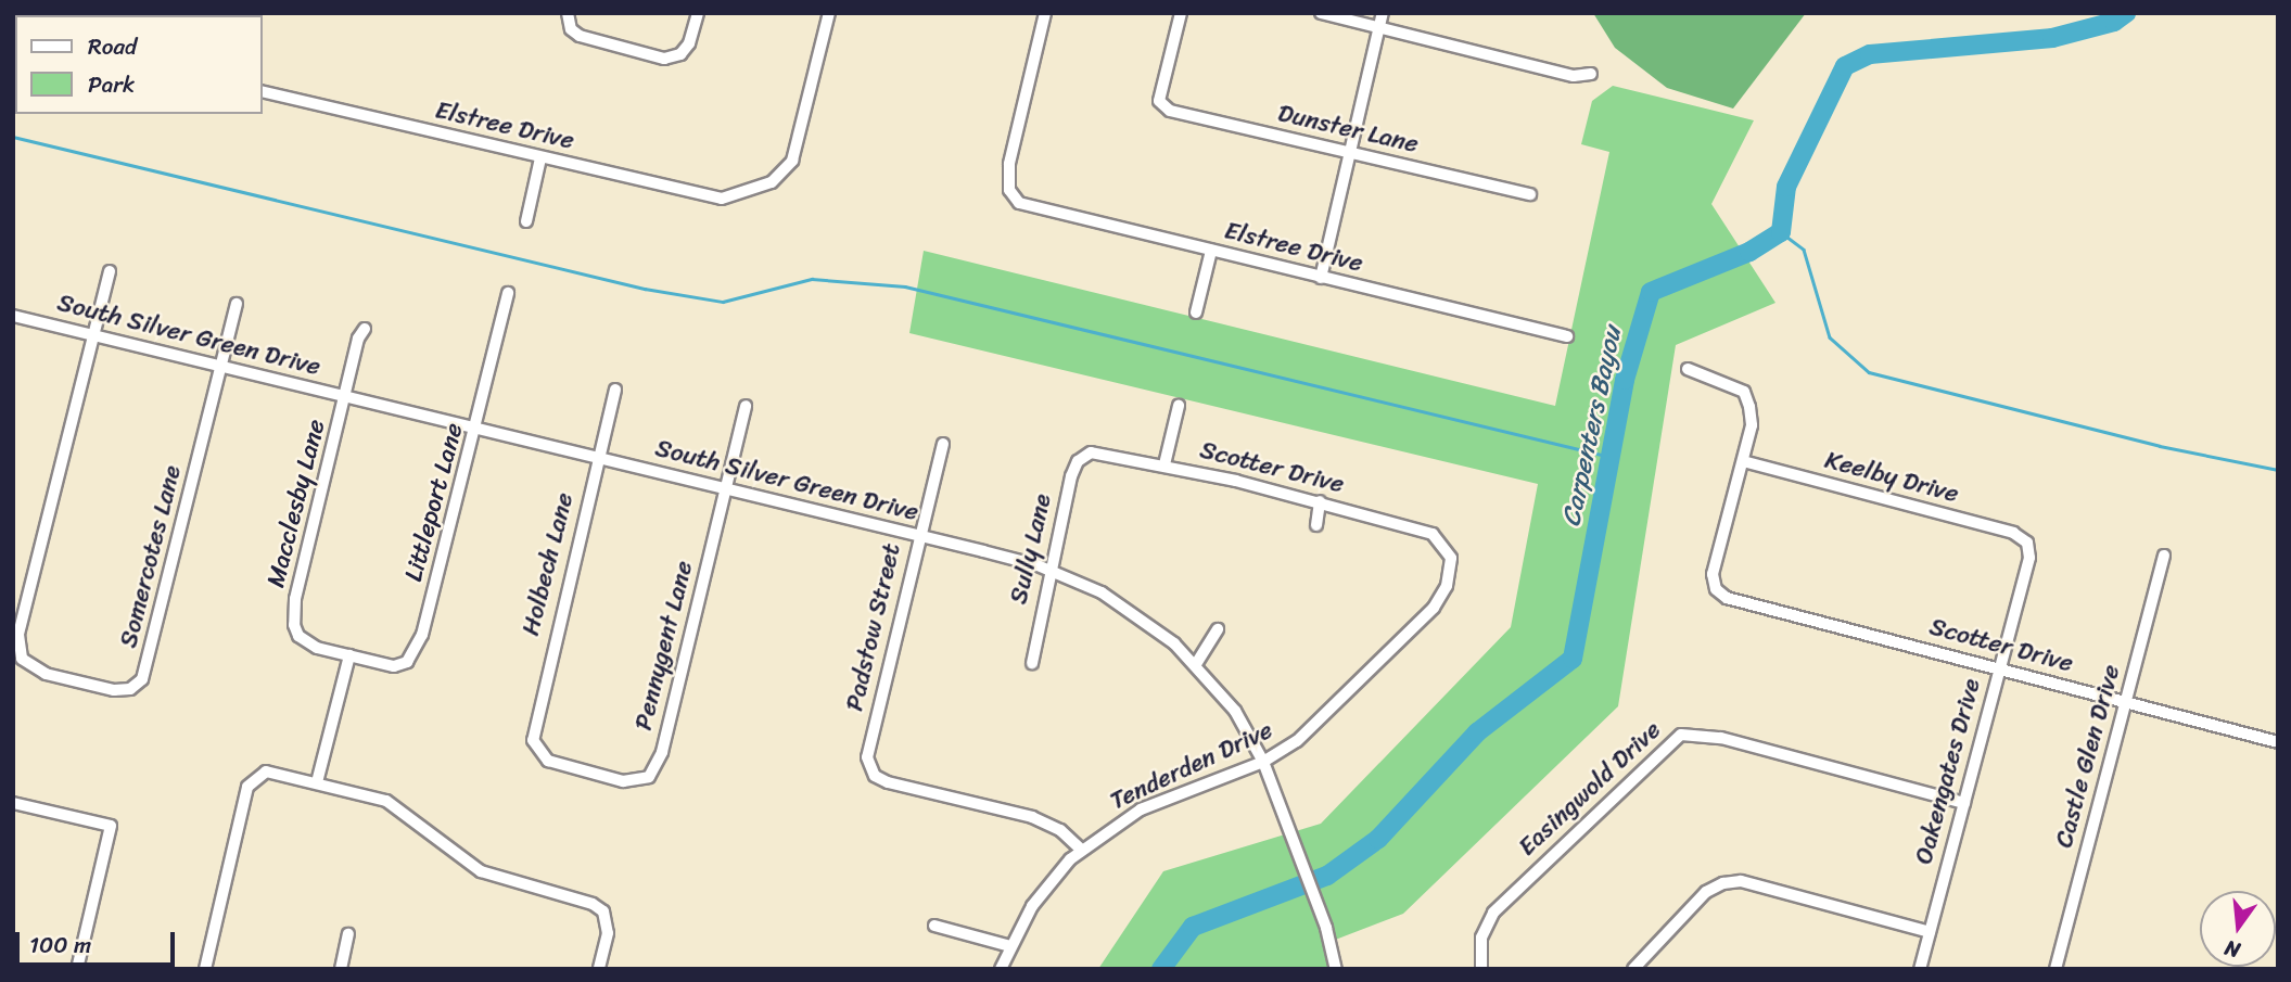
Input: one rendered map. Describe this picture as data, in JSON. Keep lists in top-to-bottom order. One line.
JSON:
{"streets":{"street":["Elstree Drive","Dunster Lane","South Silver Green Drive","Scotter Drive","Keelby Drive","Littleport Lane","Macclesby Lane","Sully Lane","Somercotes Lane","Holbech Lane","Padstow Street","Pennygent Lane","Castle Glen Drive","Tenderden Drive","Oakengates Drive","Easingwold Drive"]},"crossings":[["South Silver Green Drive","Littleport Lane"],["South Silver Green Drive","Macclesby Lane"],["South Silver Green Drive","Sully Lane"],["South Silver Green Drive","Somercotes Lane"],["South Silver Green Drive","Holbech Lane"],["South Silver Green Drive","Padstow Street"],["South Silver Green Drive","Pennygent Lane"],["South Silver Green Drive","Tenderden Drive"],["Scotter Drive","Keelby Drive"],["Scotter Drive","Sully Lane"],["Scotter Drive","Castle Glen Drive"],["Scotter Drive","Tenderden Drive"],["Scotter Drive","Oakengates Drive"],["Keelby Drive","Oakengates Drive"],["Littleport Lane","Macclesby Lane"],["Holbech Lane","Pennygent Lane"],["Padstow Street","Tenderden Drive"],["Oakengates Drive","Easingwold Drive"]],"water":["Carpenters Bayou"],"legend":["Road","Park"],"scale_bar":"100 m","north":"bottom"}
